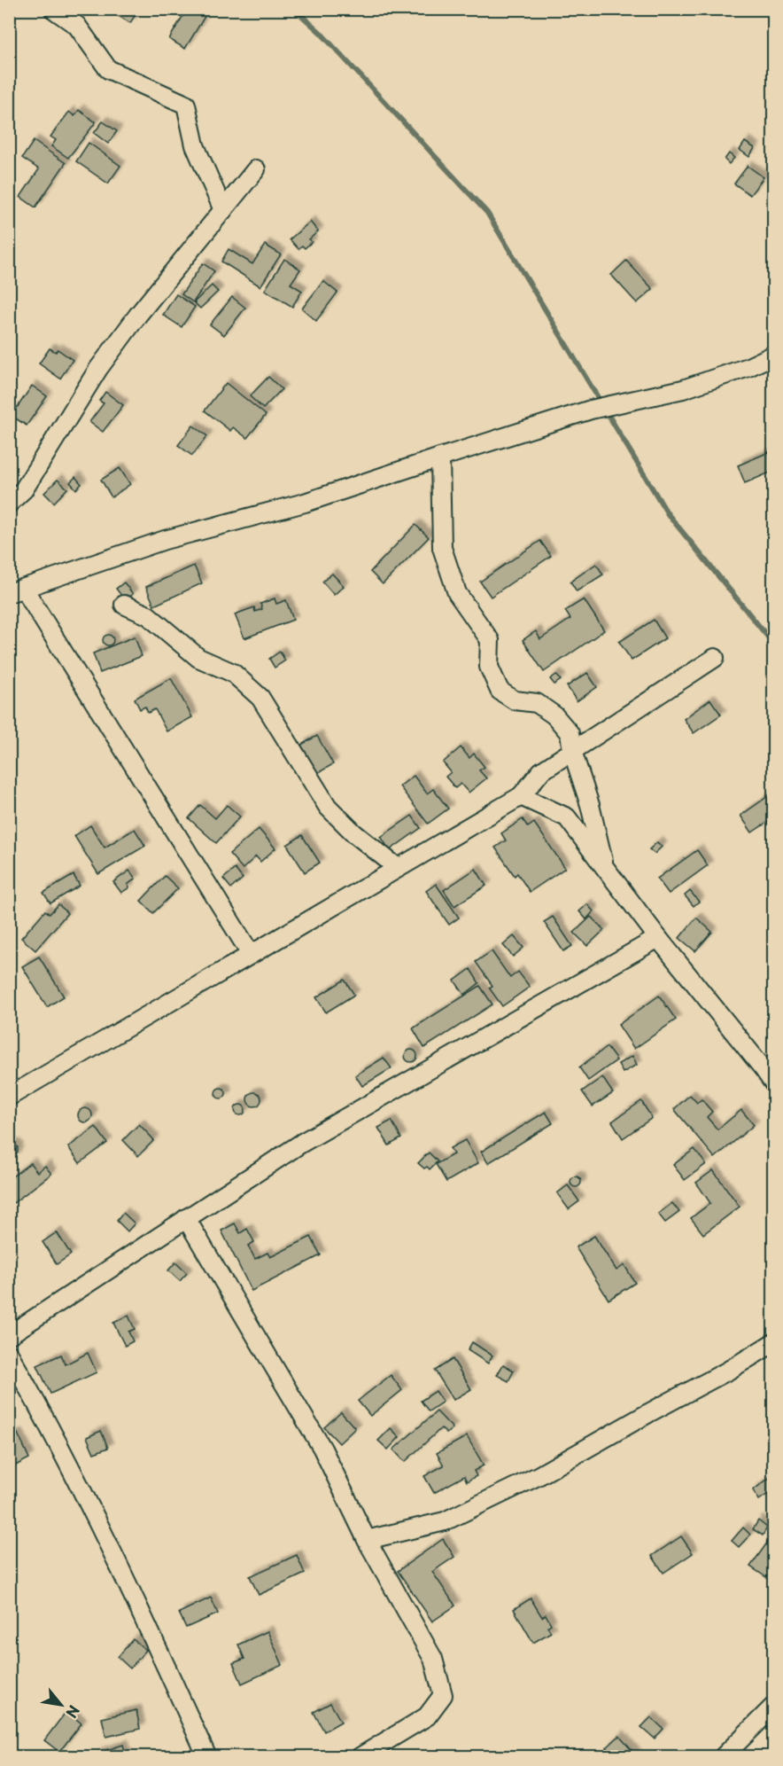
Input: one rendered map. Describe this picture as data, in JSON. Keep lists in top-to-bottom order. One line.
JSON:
{"north":"bottom right"}
